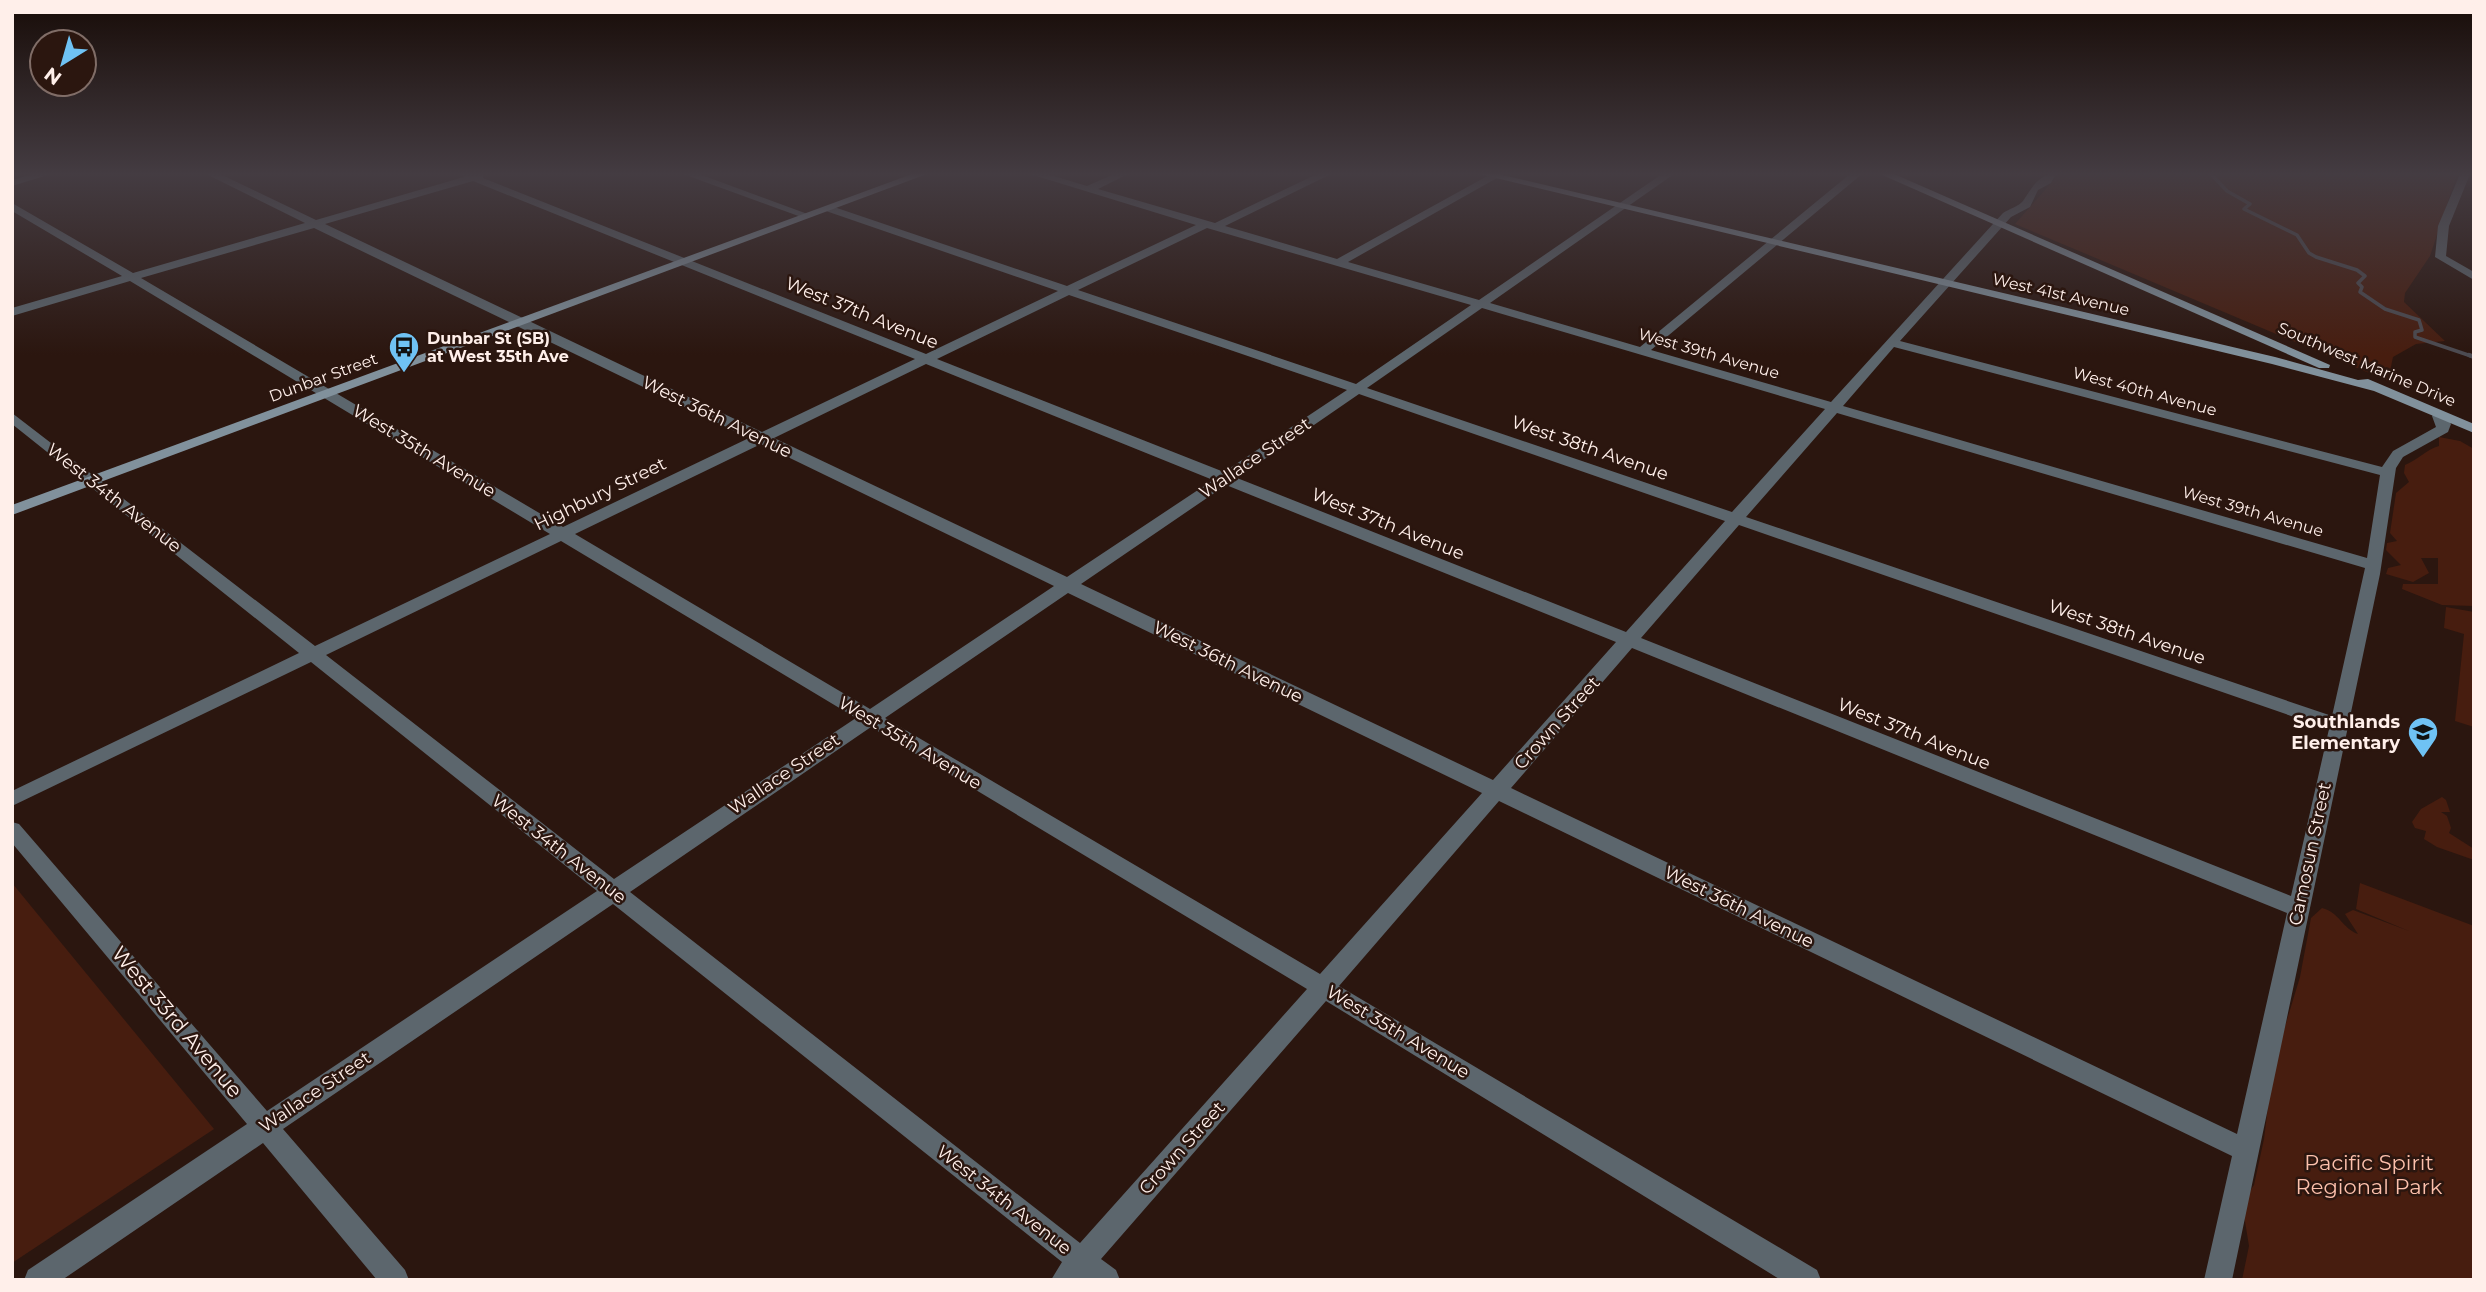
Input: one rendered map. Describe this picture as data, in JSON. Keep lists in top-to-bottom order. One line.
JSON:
{"streets":{"main road":["West 41st Avenue","Southwest Marine Drive","Dunbar Street"],"street":["West 37th Avenue","West 39th Avenue","West 40th Avenue","West 36th Avenue","West 38th Avenue","West 35th Avenue","Wallace Street","Highbury Street","West 34th Avenue","Crown Street","Camosun Street","West 33rd Avenue"]},"crossings":[["West 41st Avenue","Southwest Marine Drive"],["West 41st Avenue","Crown Street"],["West 37th Avenue","Dunbar Street"],["West 37th Avenue","Wallace Street"],["West 37th Avenue","Highbury Street"],["West 37th Avenue","Crown Street"],["West 37th Avenue","Camosun Street"],["West 39th Avenue","Wallace Street"],["West 39th Avenue","Crown Street"],["West 39th Avenue","Camosun Street"],["Dunbar Street","West 36th Avenue"],["Dunbar Street","West 35th Avenue"],["Dunbar Street","West 34th Avenue"],["West 40th Avenue","Crown Street"],["West 40th Avenue","Camosun Street"],["West 36th Avenue","Wallace Street"],["West 36th Avenue","Highbury Street"],["West 36th Avenue","Crown Street"],["West 36th Avenue","Camosun Street"],["West 38th Avenue","Wallace Street"],["West 38th Avenue","Highbury Street"],["West 38th Avenue","Crown Street"],["West 38th Avenue","Camosun Street"],["West 35th Avenue","Wallace Street"],["West 35th Avenue","Highbury Street"],["West 35th Avenue","Crown Street"],["Wallace Street","West 34th Avenue"],["Wallace Street","West 33rd Avenue"],["Highbury Street","West 34th Avenue"],["West 34th Avenue","Crown Street"]],"parks":["Pacific Spirit Regional Park"],"places":{"bus stop":["Dunbar St (SB) at West 35th Ave"],"school or university":["Southlands Elementary"]},"north":"bottom left"}
